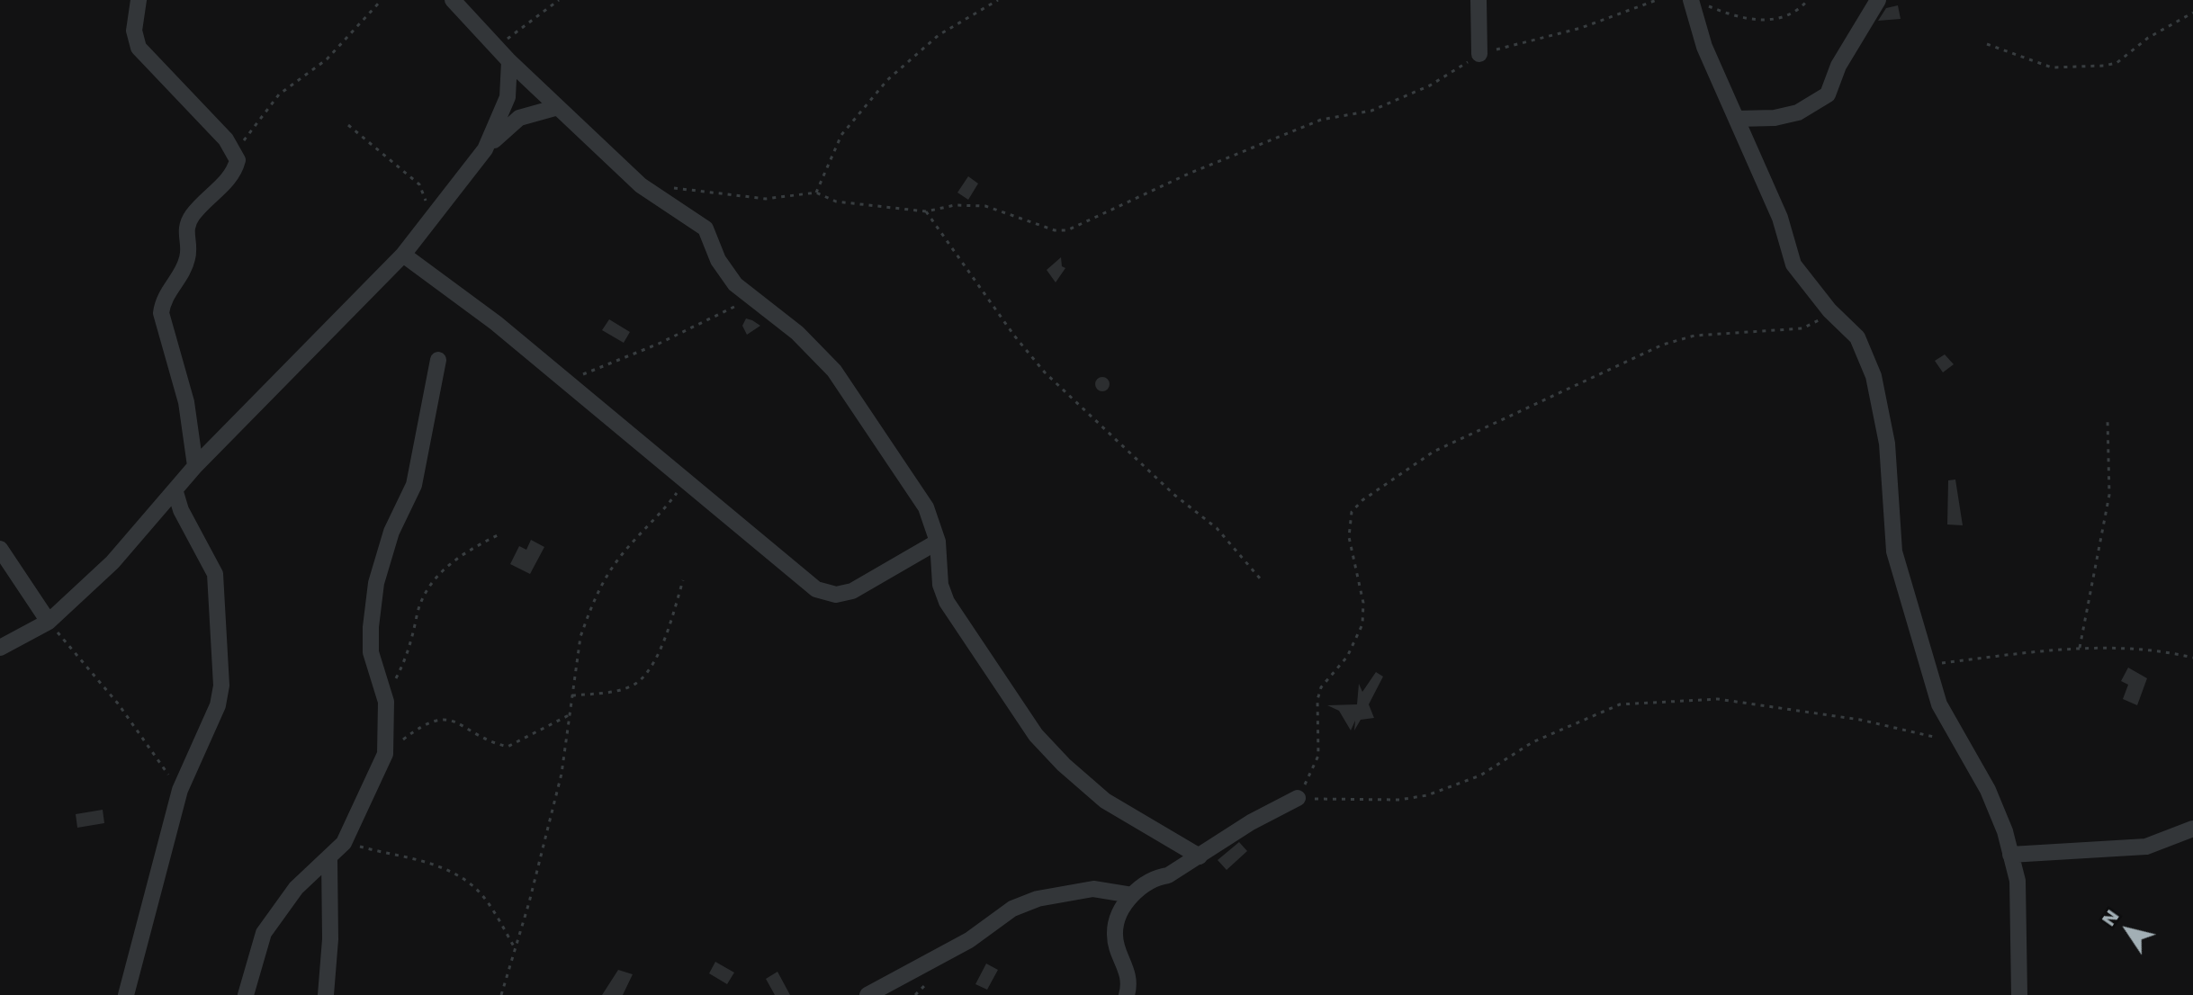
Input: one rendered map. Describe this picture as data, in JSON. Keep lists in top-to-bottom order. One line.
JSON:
{"north":"top left"}
